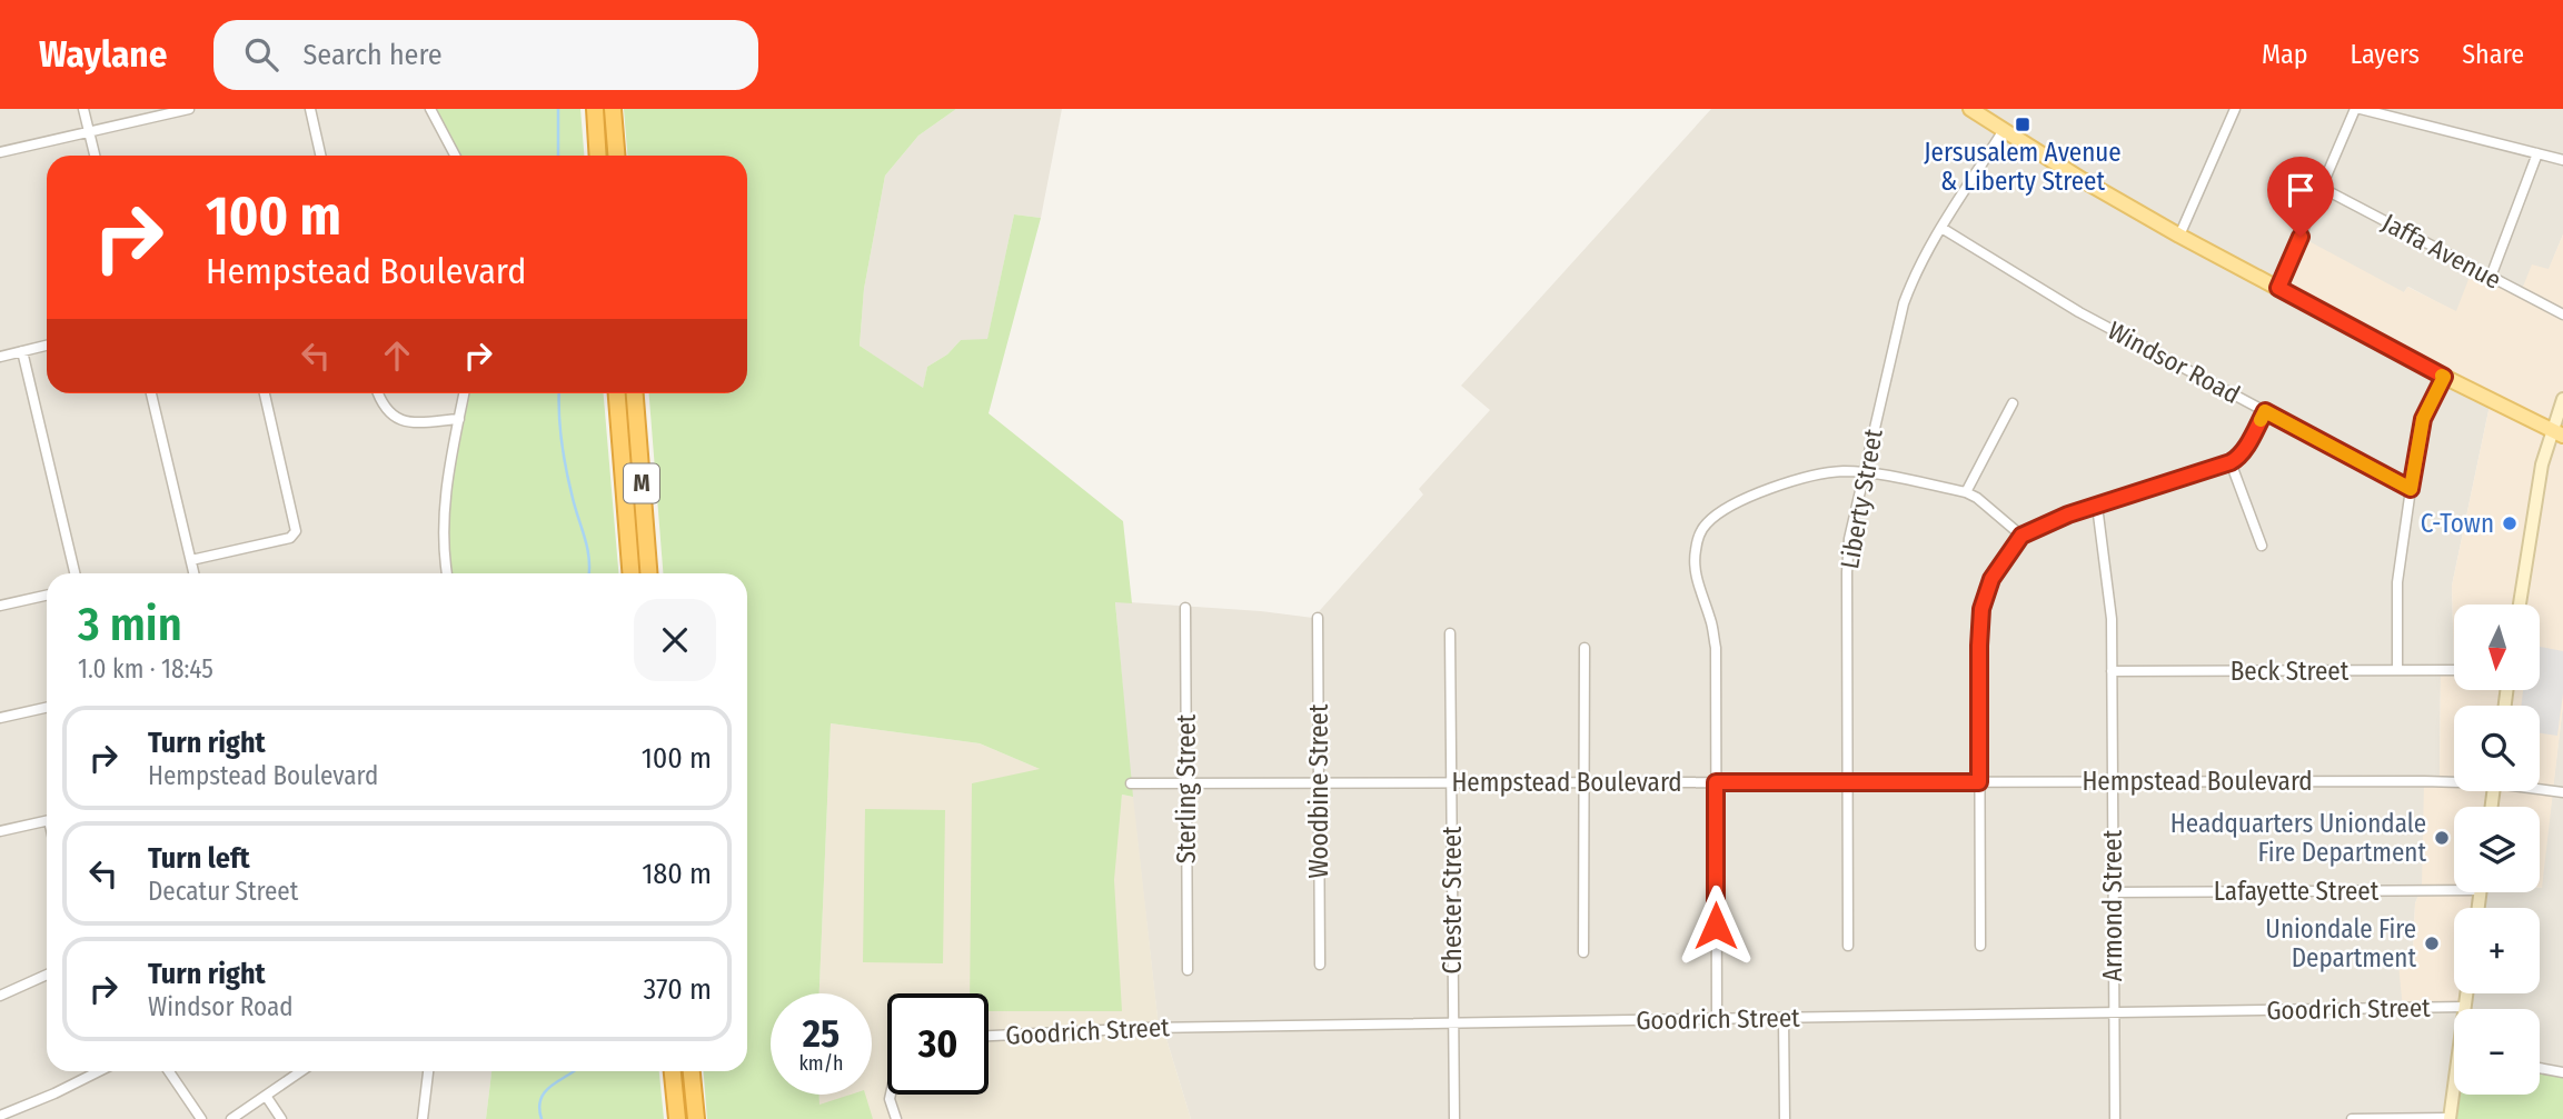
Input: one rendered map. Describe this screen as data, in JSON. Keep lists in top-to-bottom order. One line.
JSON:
{"streets":{"highway":["M"],"street":["Jaffa Avenue","Windsor Road","Liberty Street","Beck Street","Hempstead Boulevard","Sterling Street","Woodbine Street","Lafayette Street","Chester Street","Armond Street","Goodrich Street"]},"crossings":[["Windsor Road","Liberty Street"],["Liberty Street","Hempstead Boulevard"],["Beck Street","Armond Street"],["Hempstead Boulevard","Sterling Street"],["Hempstead Boulevard","Woodbine Street"],["Hempstead Boulevard","Chester Street"],["Hempstead Boulevard","Armond Street"],["Lafayette Street","Armond Street"],["Chester Street","Goodrich Street"],["Armond Street","Goodrich Street"]],"places":{"transit":["Jersusalem Avenue & Liberty Street"],"other":["C-Town","Headquarters Uniondale Fire Department","Uniondale Fire Department"]},"north":"bottom","page":{"header":"Waylane","search":"Search here","nav":["Map","Layers","Share"],"turn":["100 m","Hempstead Boulevard"],"heading":["3 min","1.0 km · 18:45"],"map_buttons":["+","−"],"list":[{"name":"Turn right","note":"Hempstead Boulevard","value":"100 m"},{"name":"Turn left","note":"Decatur Street","value":"180 m"},{"name":"Turn right","note":"Windsor Road","value":"370 m"}],"speed":"25 km/h","limit":"30"}}
